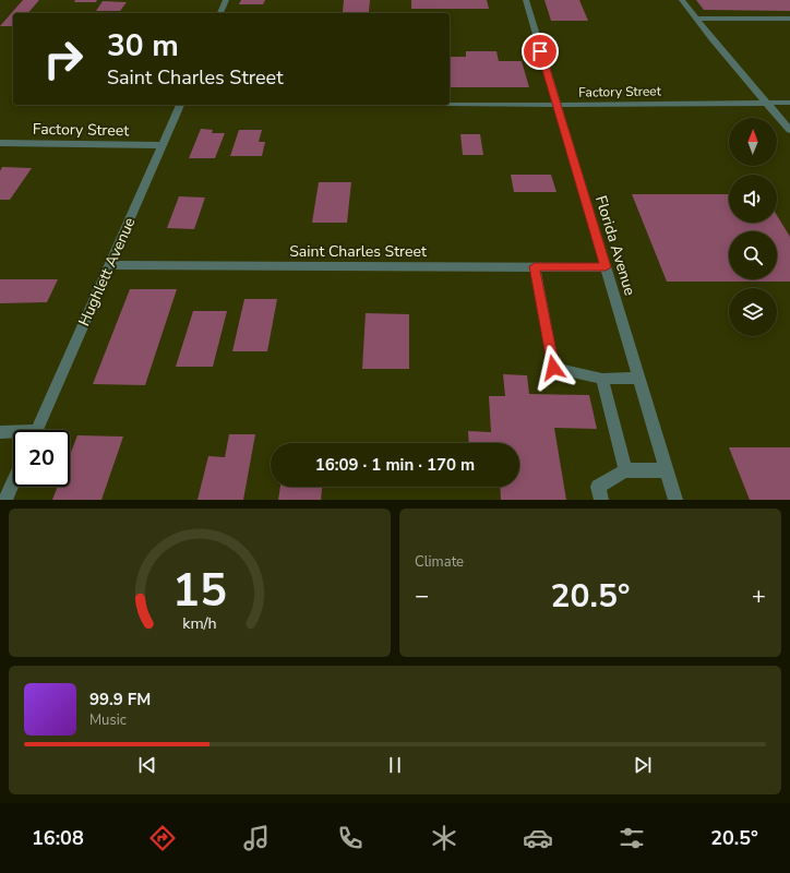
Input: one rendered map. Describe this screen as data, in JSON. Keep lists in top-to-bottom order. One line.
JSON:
{"streets":{"street":["Factory Street","Florida Avenue","Saint Charles Street","Hughlett Avenue"]},"crossings":[["Factory Street","Florida Avenue"],["Factory Street","Hughlett Avenue"],["Florida Avenue","Saint Charles Street"],["Saint Charles Street","Hughlett Avenue"]],"north":"top","page":{"turn":["30 m","Saint Charles Street"],"limit":"20","trip":"16:09 · 1 min · 170 m","tile":"Climate","heat":["−","20.5°","+"],"song":["99.9 FM","Music"],"tabs":["16:08","20.5°"],"gauge":["15","km/h"]}}
